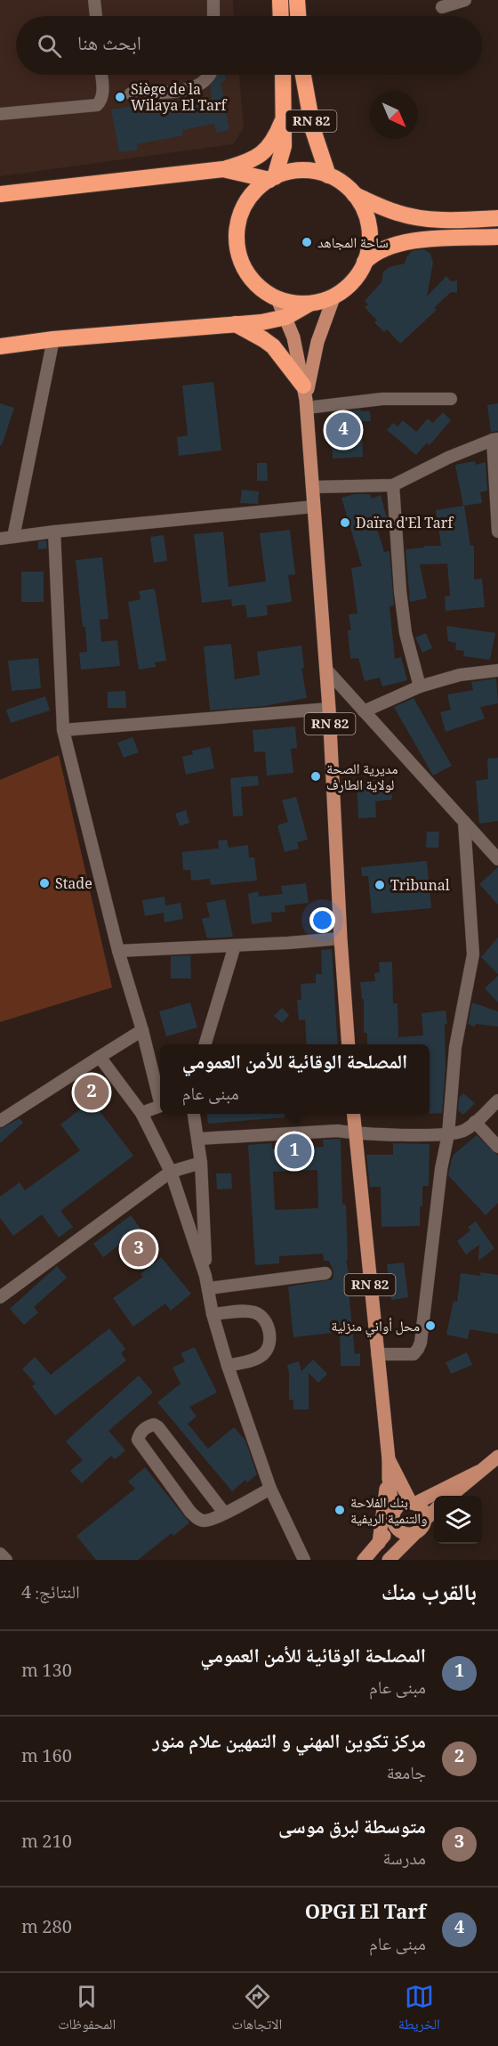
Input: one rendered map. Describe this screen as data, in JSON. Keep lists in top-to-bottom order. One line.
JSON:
{"streets":{"highway":["RN 82"]},"places":["Siège de la Wilaya El Tarf","ساحة المجاهد","Daïra d'El Tarf","مديرية الصحة لولاية الطارف","Stade","Tribunal","محل أواني منزلية","بنك الفلاحة والتنمية الريفية"],"north":"bottom right","page":{"search":"ابحث هنا","pins":["4","2","1","3"],"popup":["المصلحة الوقائية للأمن العمومي","مبنى عام"],"heading":["بالقرب منك","النتائج: 4"],"list":[{"mark":"1","name":"المصلحة الوقائية للأمن العمومي","note":"مبنى عام","value":"130 m"},{"mark":"2","name":"مركز تكوين المهني و التمهين علام منور","note":"جامعة","value":"160 m"},{"mark":"3","name":"متوسطة لبرق موسى","note":"مدرسة","value":"210 m"},{"mark":"4","name":"OPGI El Tarf","note":"مبنى عام","value":"280 m"}],"nav":["الخريطة","الاتجاهات","المحفوظات"]}}
